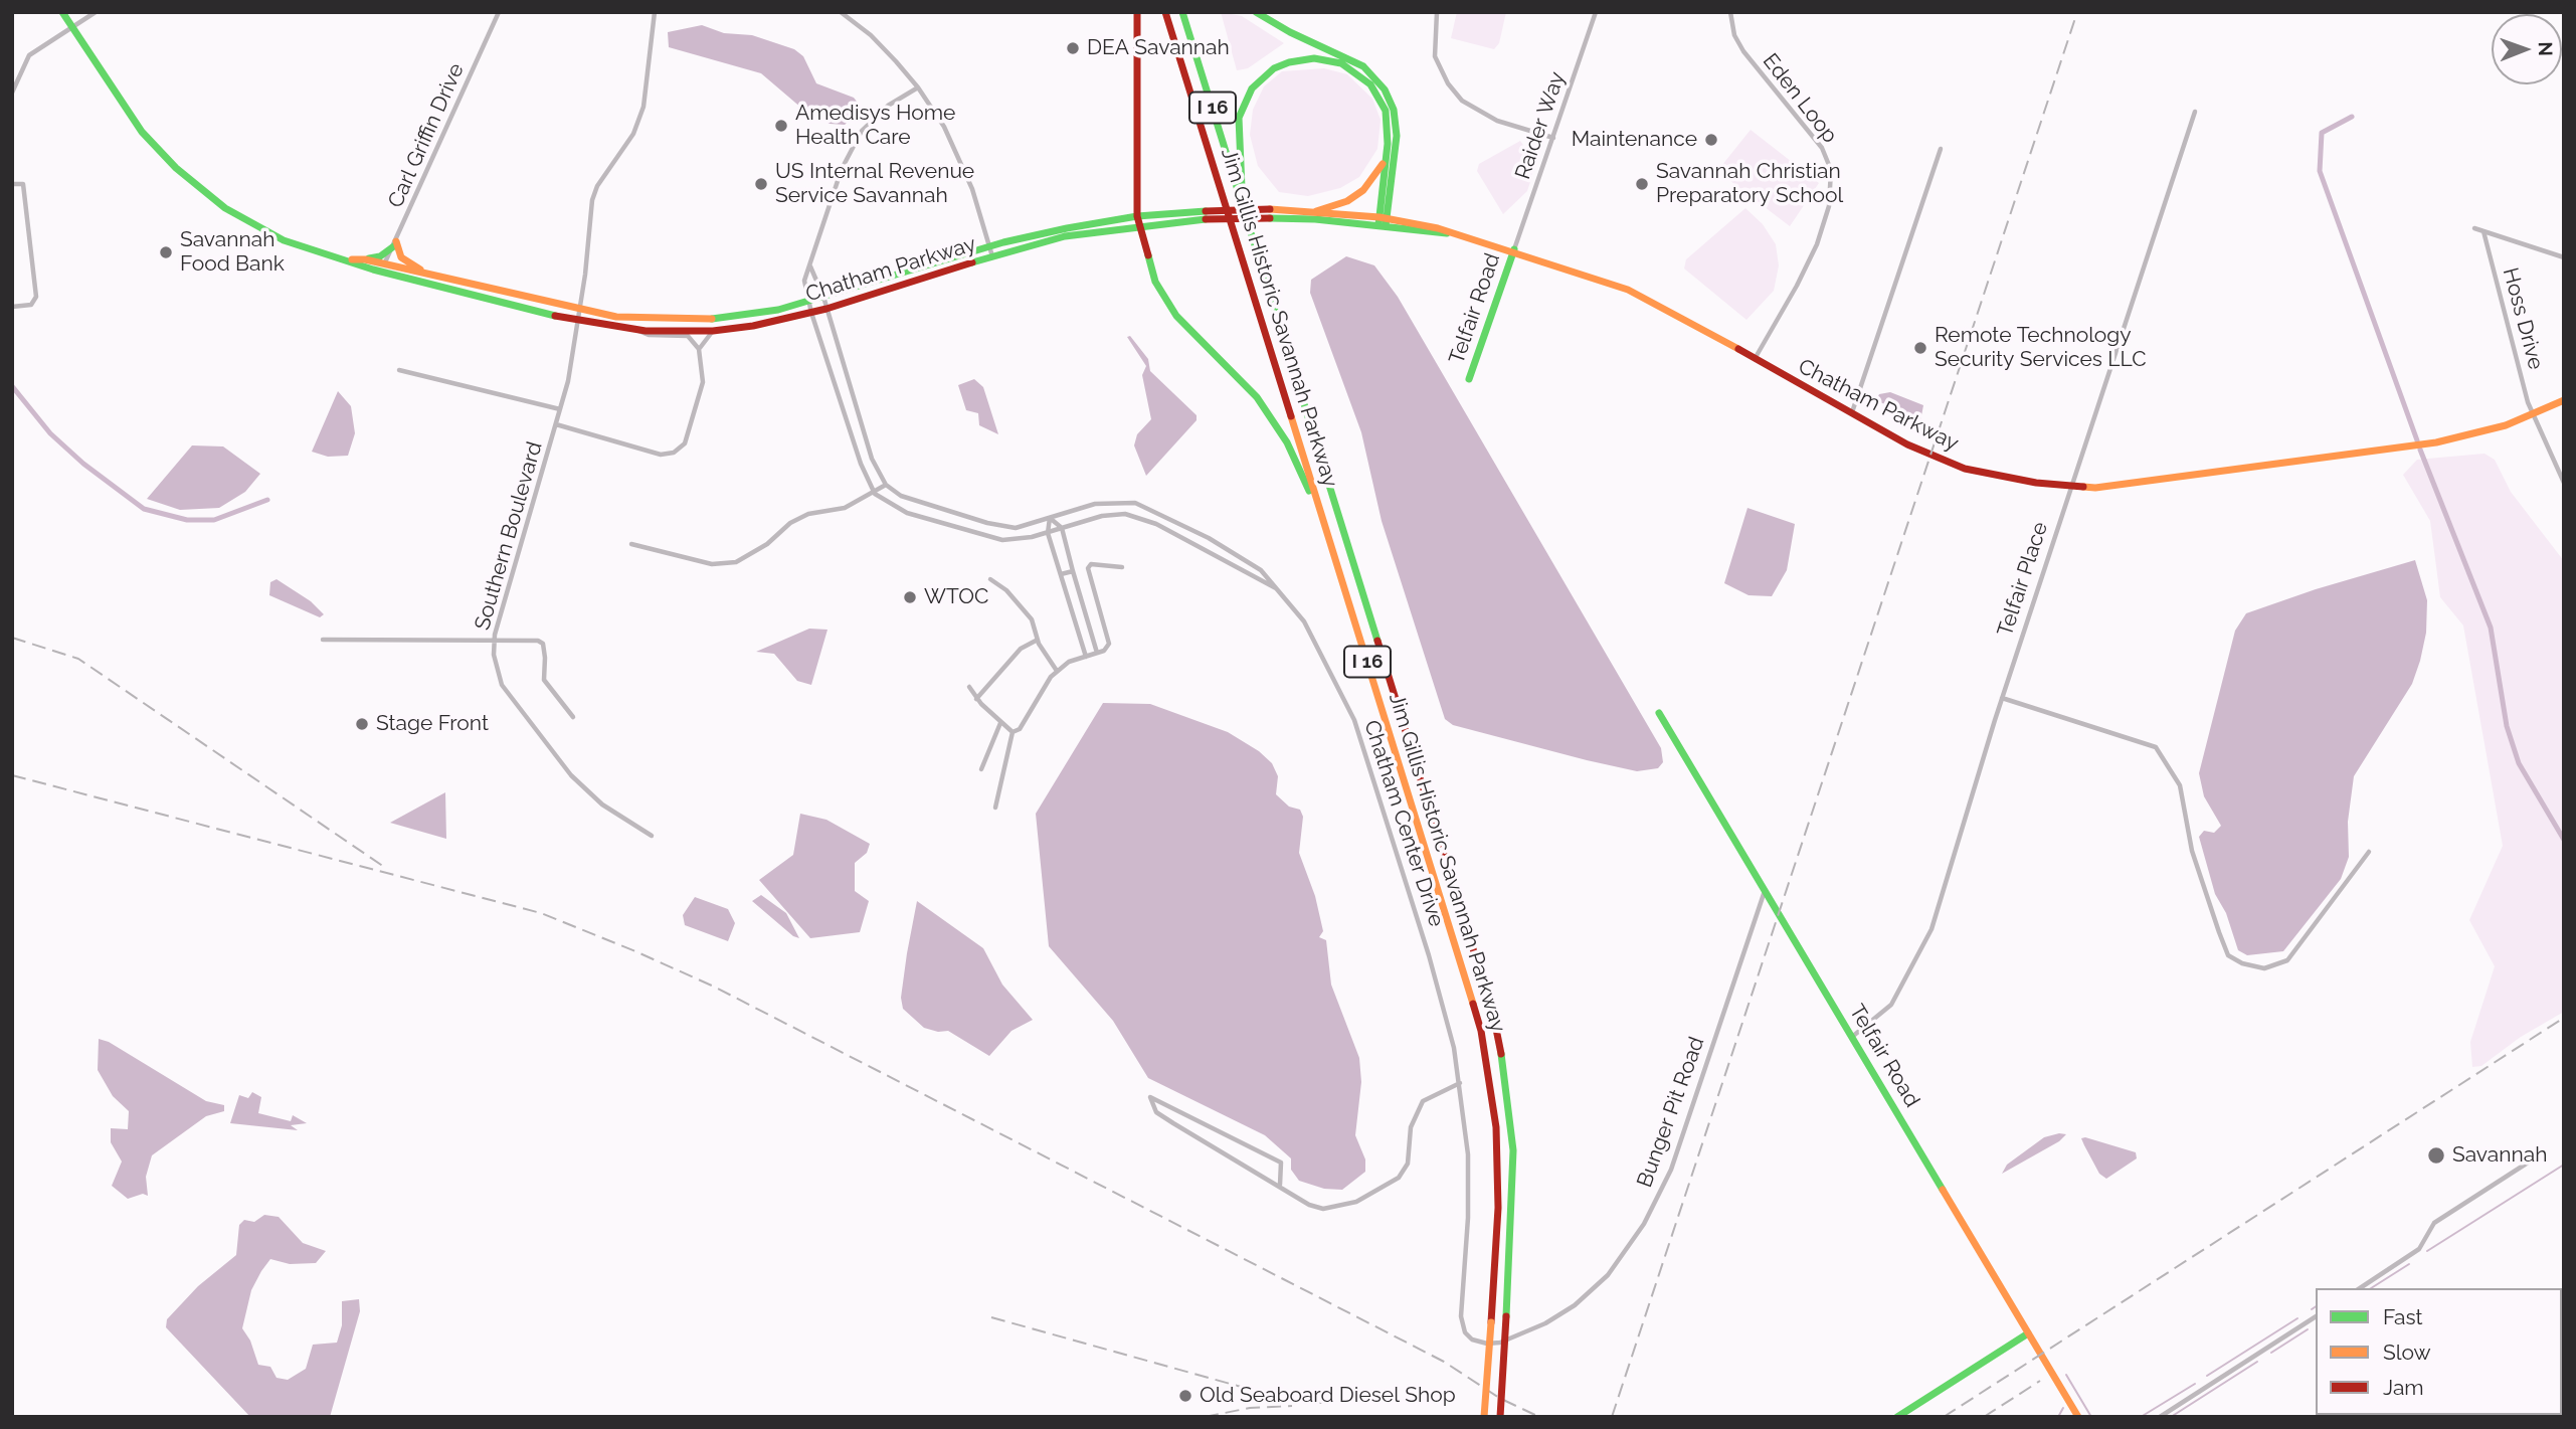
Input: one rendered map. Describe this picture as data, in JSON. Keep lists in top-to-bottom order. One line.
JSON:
{"streets":{"main road":["I 16","Chatham Parkway","Telfair Road","Jim Gillis Historic Savannah Parkway"],"street":["Eden Loop","Raider Way","Carl Griffin Drive","Hoss Drive","Southern Boulevard","Telfair Place","Chatham Center Drive","Bunger Pit Road"]},"crossings":[["Eden Loop","Chatham Parkway"],["Raider Way","Chatham Parkway"],["Raider Way","Telfair Road"],["Carl Griffin Drive","Chatham Parkway"],["Chatham Parkway","Telfair Road"],["Chatham Parkway","Hoss Drive"],["Chatham Parkway","Southern Boulevard"],["Chatham Parkway","Telfair Place"],["Telfair Road","Telfair Place"],["Telfair Road","Bunger Pit Road"],["Chatham Center Drive","Bunger Pit Road"]],"places":["DEA Savannah","Amedisys Home Health Care","Maintenance","US Internal Revenue Service Savannah","Savannah Christian Preparatory School","Savannah Food Bank","Remote Technology Security Services LLC","WTOC","Stage Front","Savannah","Old Seaboard Diesel Shop"],"legend":["Fast","Slow","Jam"],"north":"right"}
